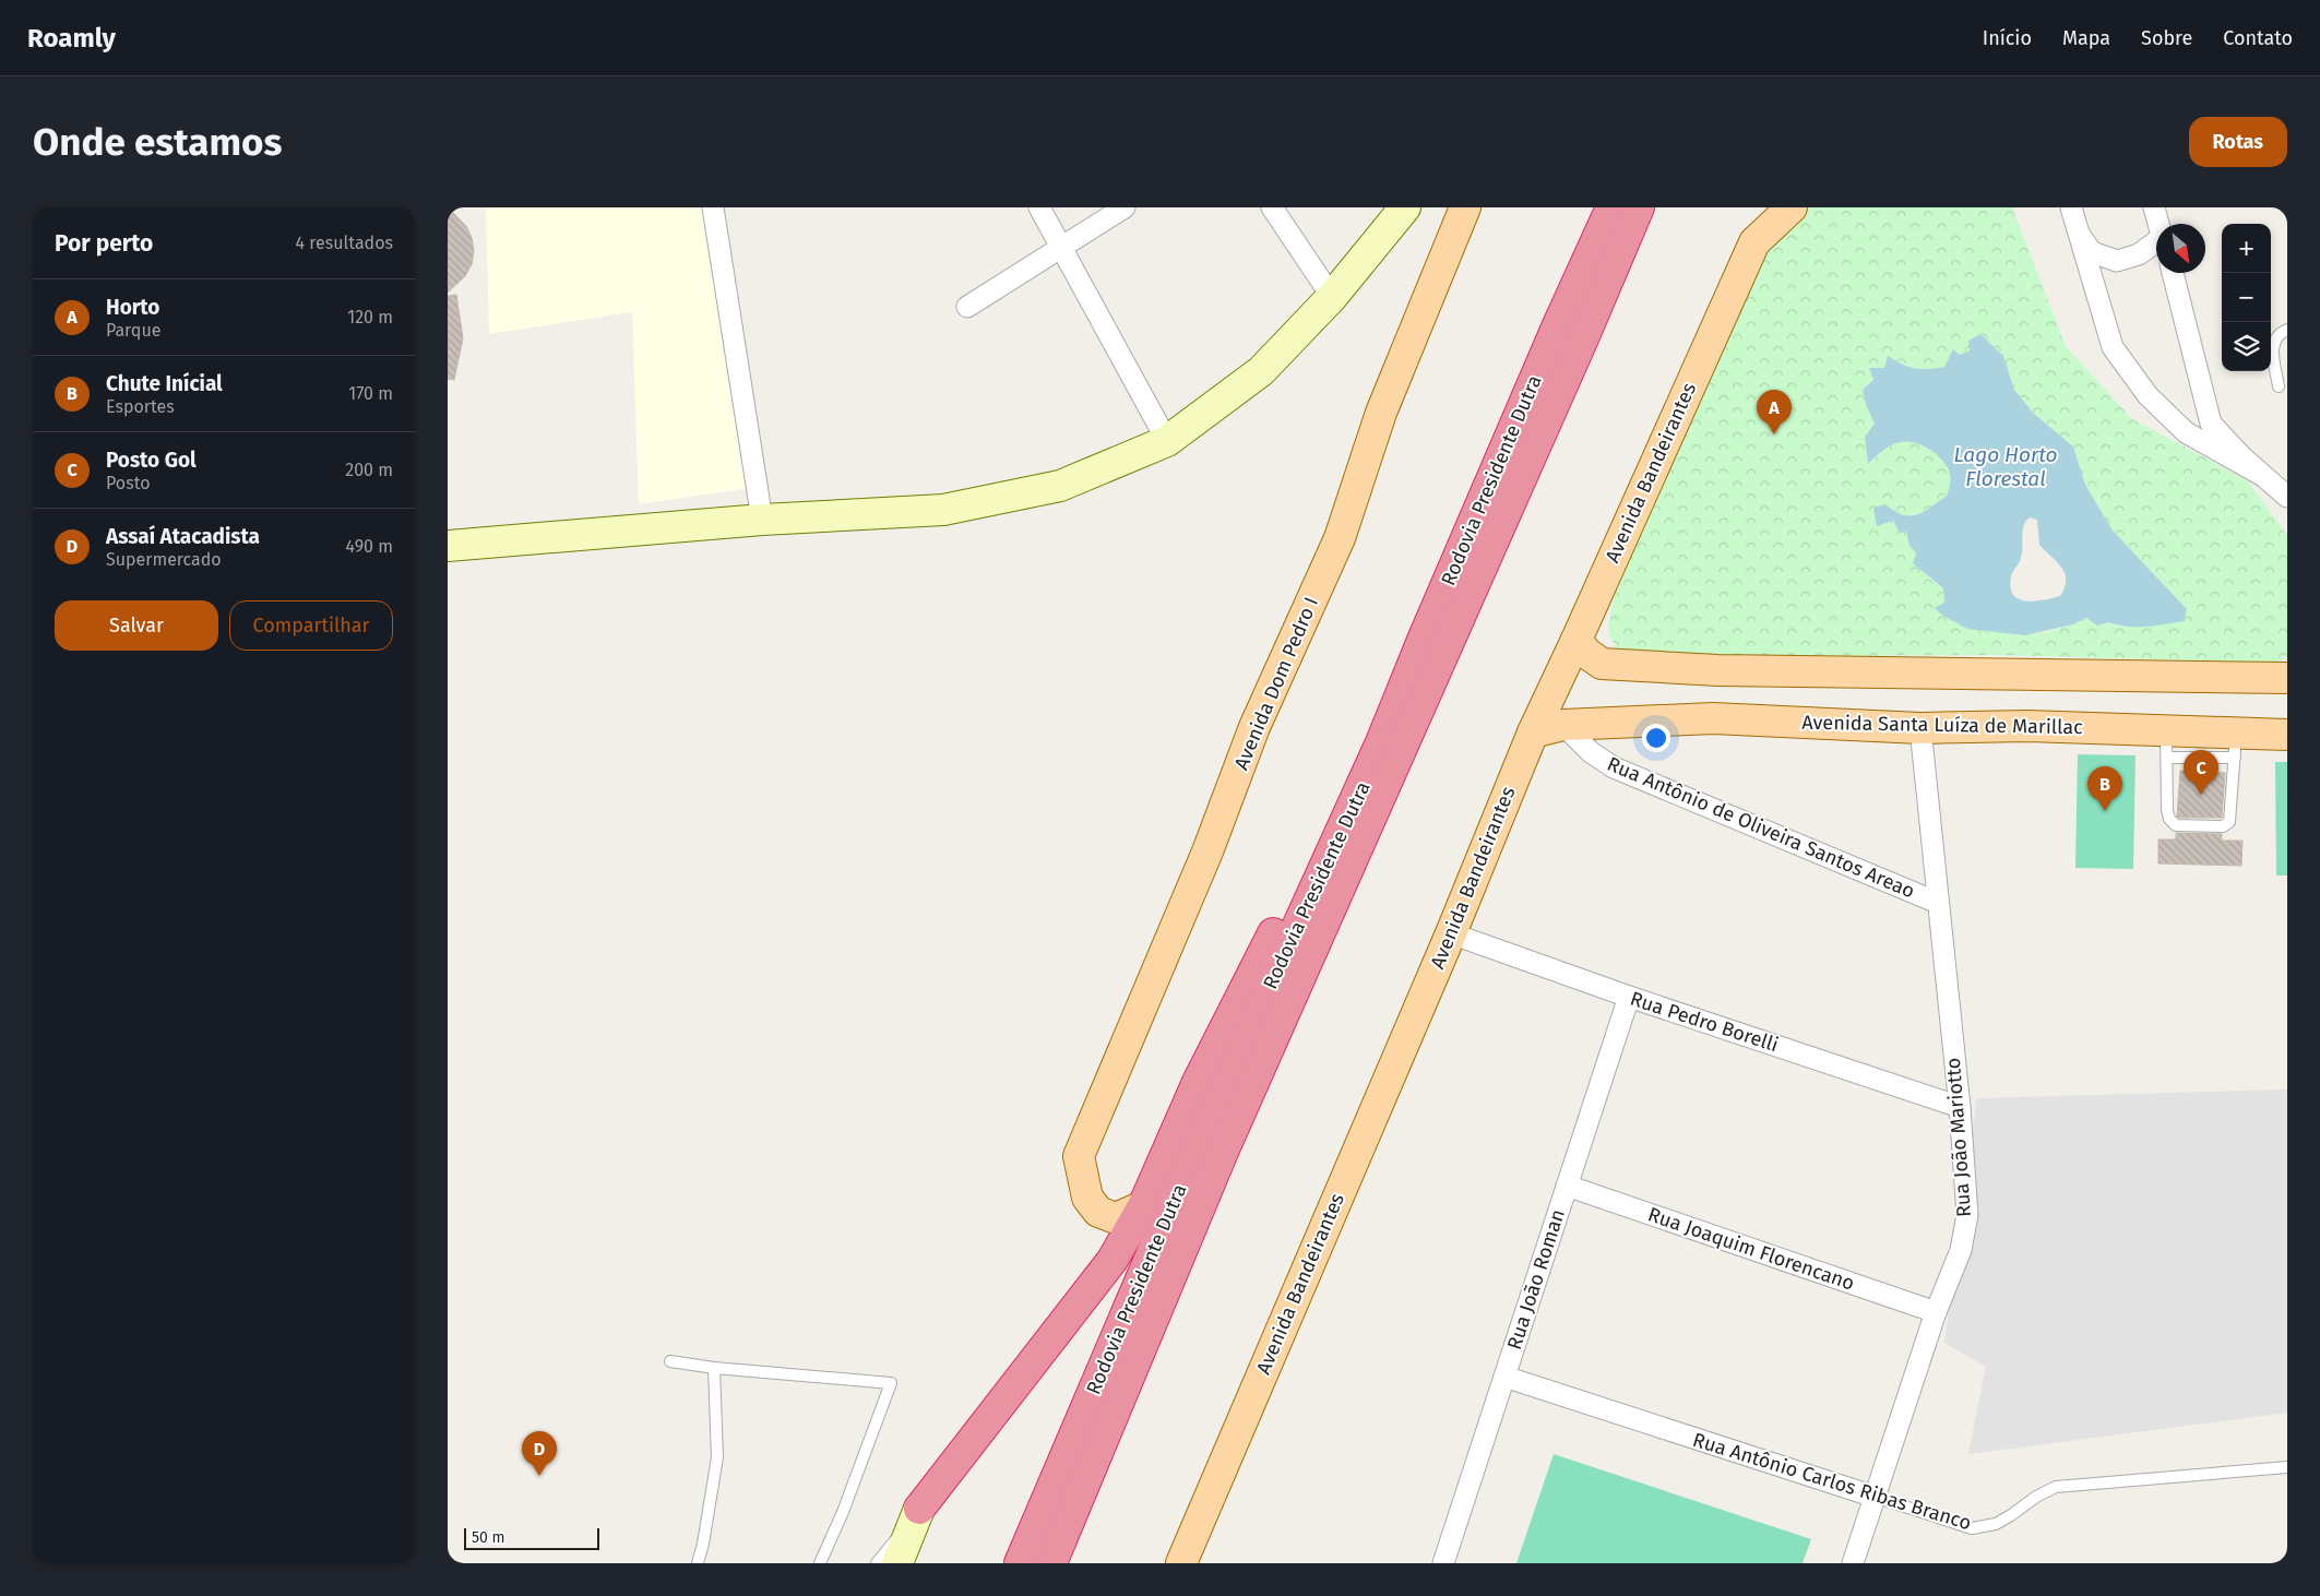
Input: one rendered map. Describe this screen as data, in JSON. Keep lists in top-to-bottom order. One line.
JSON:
{"streets":{"highway":["Rodovia Presidente Dutra"],"main road":["Avenida Bandeirantes","Avenida Dom Pedro I","Avenida Santa Luíza de Marillac"],"street":["Rua Antônio de Oliveira Santos Areao","Rua Pedro Borelli","Rua João Mariotto","Rua Joaquim Florencano","Rua João Roman","Rua Antônio Carlos Ribas Branco"]},"crossings":[["Avenida Bandeirantes","Avenida Santa Luíza de Marillac"],["Avenida Bandeirantes","Rua Pedro Borelli"],["Avenida Santa Luíza de Marillac","Rua Antônio de Oliveira Santos Areao"],["Avenida Santa Luíza de Marillac","Rua João Mariotto"],["Rua Antônio de Oliveira Santos Areao","Rua João Mariotto"],["Rua Pedro Borelli","Rua João Mariotto"],["Rua Pedro Borelli","Rua João Roman"],["Rua João Mariotto","Rua Joaquim Florencano"],["Rua João Mariotto","Rua Antônio Carlos Ribas Branco"],["Rua Joaquim Florencano","Rua João Roman"],["Rua João Roman","Rua Antônio Carlos Ribas Branco"]],"water":["Lago Horto Florestal"],"scale_bar":"50 m","north":"bottom right","page":{"header":"Roamly","nav":["Início","Mapa","Sobre","Contato"],"buttons":["Rotas",["Salvar","Compartilhar"]],"title":"Onde estamos","heading":["Por perto","4 resultados"],"map_buttons":["+","−"],"list":[{"mark":"A","name":"Horto","note":"Parque","value":"120 m"},{"mark":"B","name":"Chute Inícial","note":"Esportes","value":"170 m"},{"mark":"C","name":"Posto Gol","note":"Posto","value":"200 m"},{"mark":"D","name":"Assaí Atacadista","note":"Supermercado","value":"490 m"}],"pins":["A","C","B","D"],"scale":"50 m"}}
